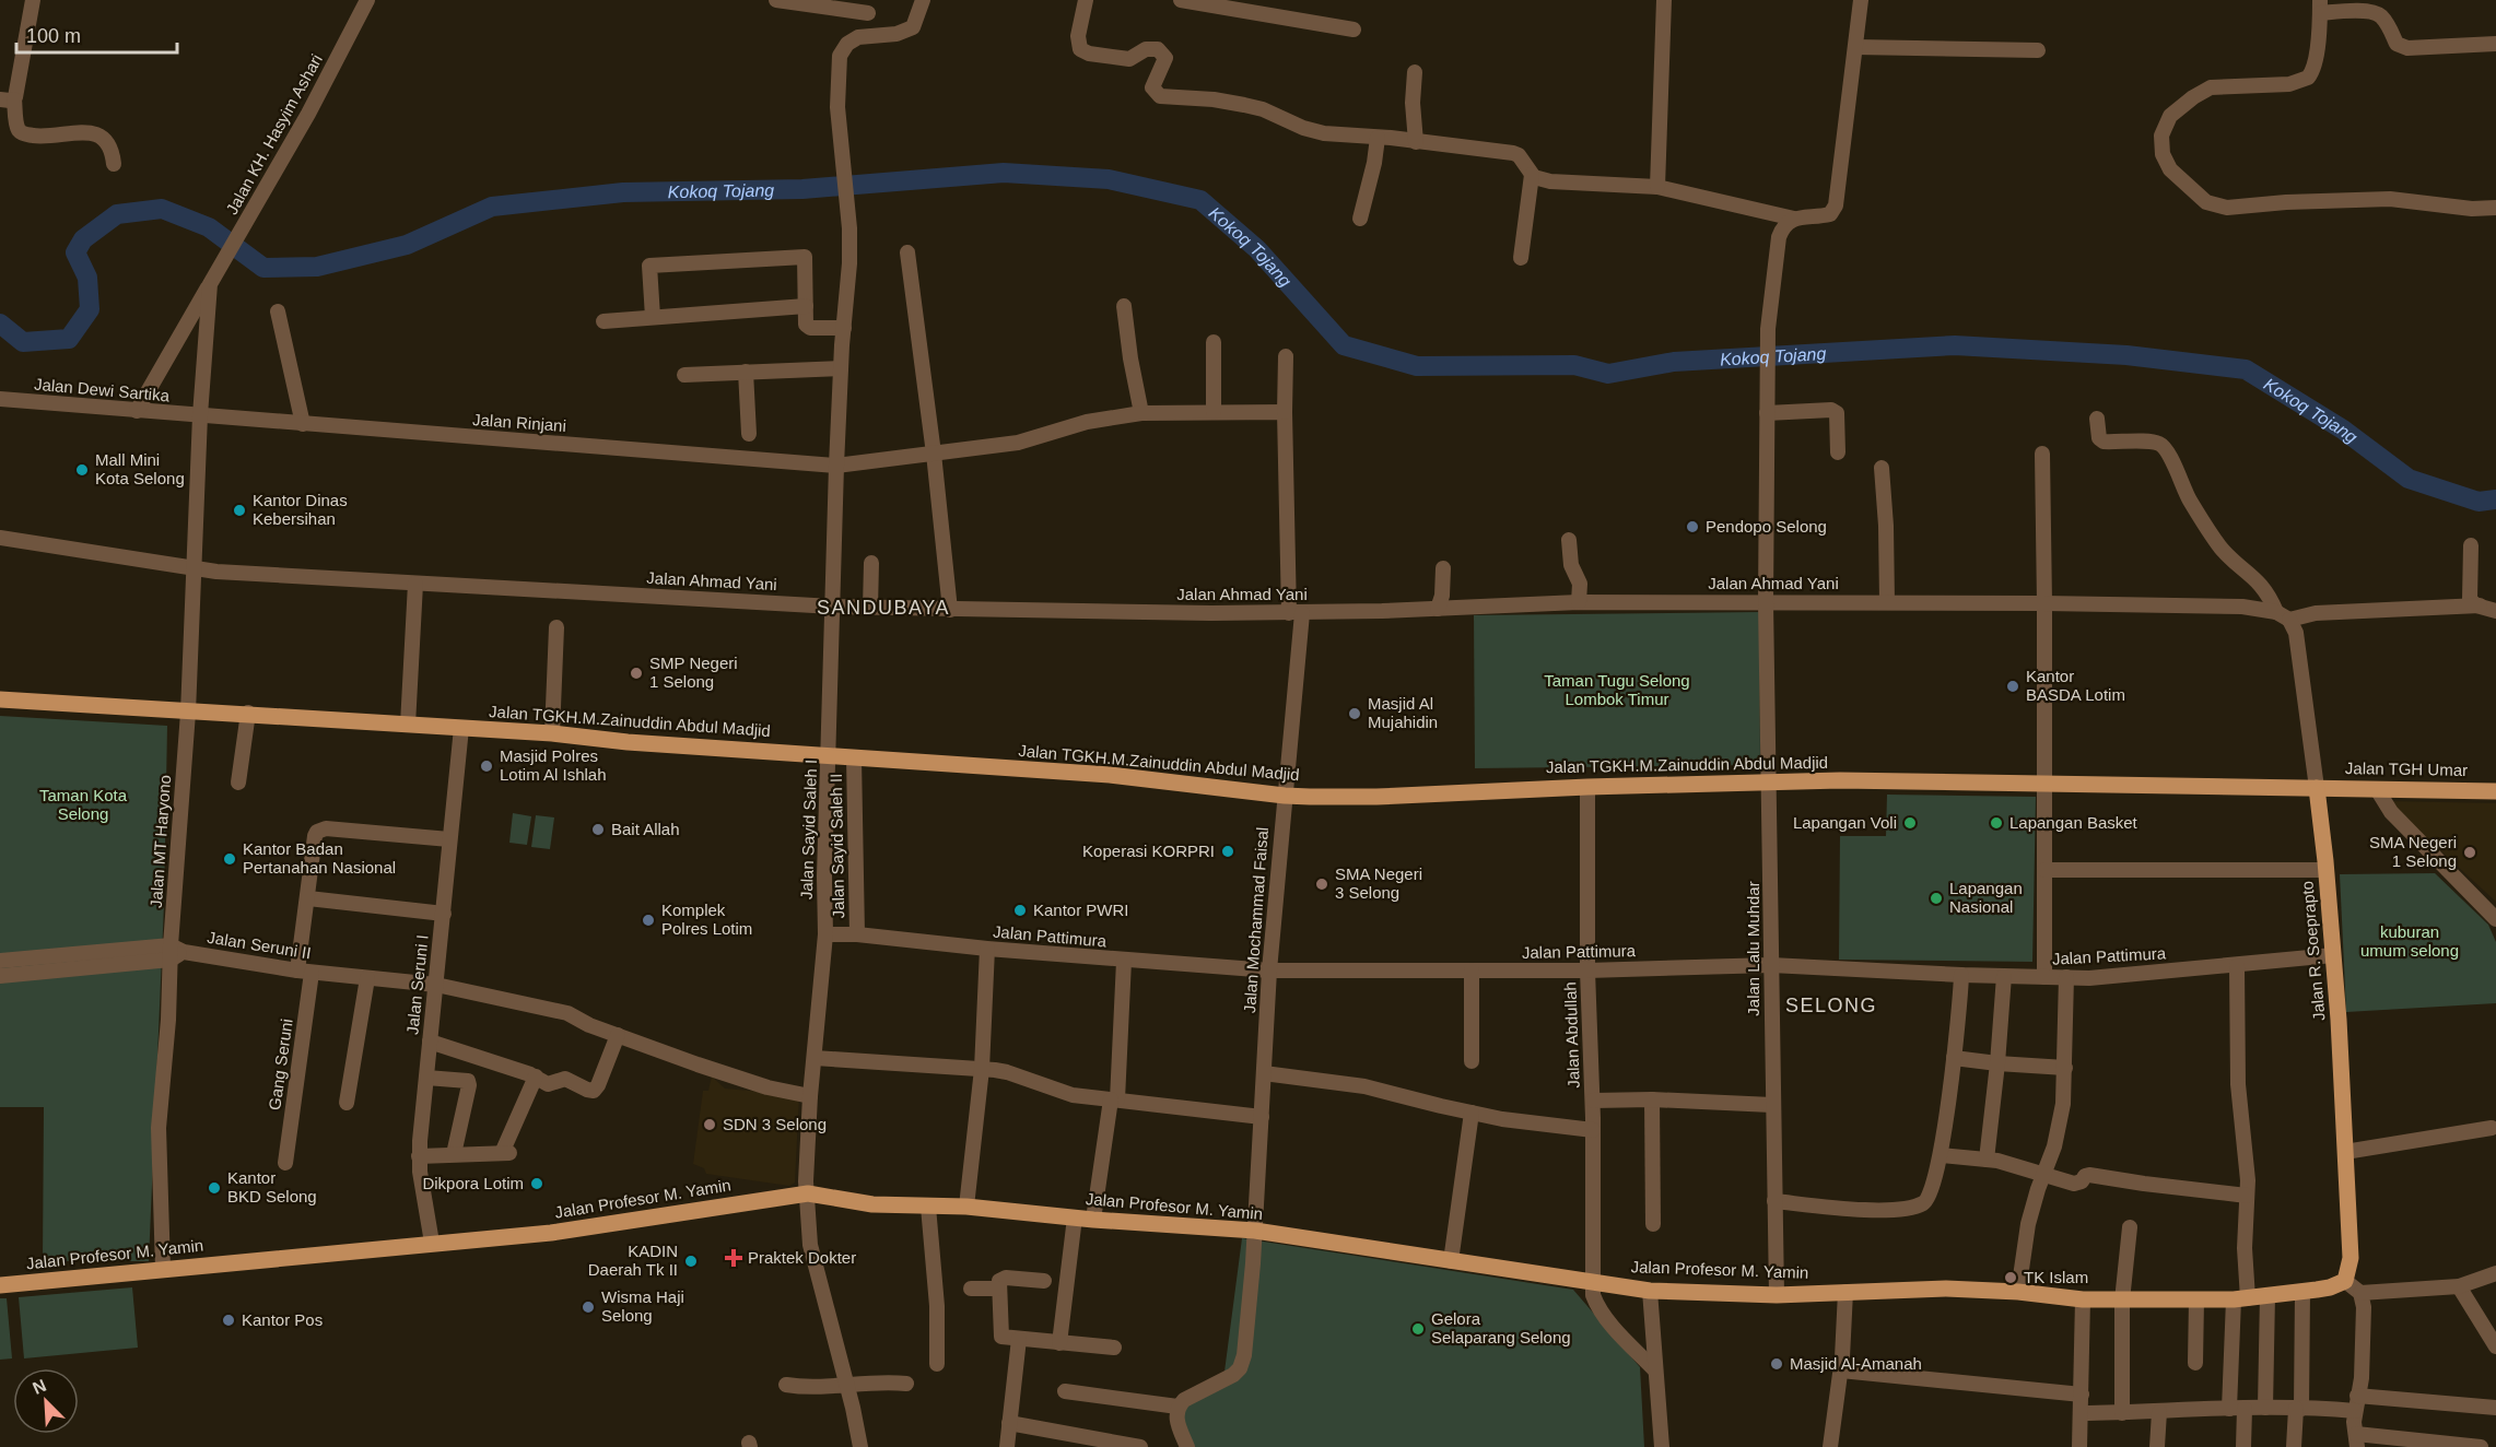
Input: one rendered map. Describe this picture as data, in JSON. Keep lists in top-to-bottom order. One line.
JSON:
{"streets":{"main road":["Jalan TGKH.M.Zainuddin Abdul Madjid","Jalan TGH Umar","Jalan R. Soeprapto","Jalan Profesor M. Yamin"],"street":["Jalan KH. Hasyim Ashari","Jalan Dewi Sartika","Jalan Rinjani","Jalan Ahmad Yani","Jalan Sayid Saleh I","Jalan MT Haryono","Jalan Sayid Saleh II","Jalan Mochammad Faisal","Jalan Pattimura","Jalan Seruni II","Jalan Lalu Muhdar","Jalan Seruni I","Jalan Abdullah","Gang Seruni"]},"crossings":[["Jalan KH. Hasyim Ashari","Jalan Dewi Sartika"],["Jalan KH. Hasyim Ashari","Jalan Rinjani"],["Jalan KH. Hasyim Ashari","Jalan MT Haryono"],["Jalan Dewi Sartika","Jalan Rinjani"],["Jalan Dewi Sartika","Jalan MT Haryono"],["Jalan Rinjani","Jalan Sayid Saleh I"],["Jalan Rinjani","Jalan MT Haryono"],["Jalan Rinjani","Jalan Mochammad Faisal"],["Jalan Ahmad Yani","Jalan Sayid Saleh I"],["Jalan Ahmad Yani","Jalan MT Haryono"],["Jalan Ahmad Yani","Jalan Mochammad Faisal"],["Jalan Ahmad Yani","Jalan Lalu Muhdar"],["Jalan Ahmad Yani","Jalan R. Soeprapto"],["Jalan TGKH.M.Zainuddin Abdul Madjid","Jalan TGH Umar"],["Jalan TGKH.M.Zainuddin Abdul Madjid","Jalan Sayid Saleh I"],["Jalan TGKH.M.Zainuddin Abdul Madjid","Jalan MT Haryono"],["Jalan TGKH.M.Zainuddin Abdul Madjid","Jalan Sayid Saleh II"],["Jalan TGKH.M.Zainuddin Abdul Madjid","Jalan Mochammad Faisal"],["Jalan TGKH.M.Zainuddin Abdul Madjid","Jalan Lalu Muhdar"],["Jalan TGKH.M.Zainuddin Abdul Madjid","Jalan R. Soeprapto"],["Jalan TGKH.M.Zainuddin Abdul Madjid","Jalan Seruni I"],["Jalan TGKH.M.Zainuddin Abdul Madjid","Jalan Abdullah"],["Jalan TGH Umar","Jalan R. Soeprapto"],["Jalan Sayid Saleh I","Jalan Pattimura"],["Jalan Sayid Saleh I","Jalan Seruni II"],["Jalan Sayid Saleh I","Jalan Profesor M. Yamin"],["Jalan MT Haryono","Jalan Seruni II"],["Jalan MT Haryono","Jalan Profesor M. Yamin"],["Jalan Sayid Saleh II","Jalan Pattimura"],["Jalan Mochammad Faisal","Jalan Pattimura"],["Jalan Mochammad Faisal","Jalan Profesor M. Yamin"],["Jalan Pattimura","Jalan Lalu Muhdar"],["Jalan Pattimura","Jalan R. Soeprapto"],["Jalan Pattimura","Jalan Abdullah"],["Jalan Seruni II","Jalan Seruni I"],["Jalan Seruni II","Gang Seruni"],["Jalan Lalu Muhdar","Jalan Profesor M. Yamin"],["Jalan R. Soeprapto","Jalan Profesor M. Yamin"],["Jalan Seruni I","Gang Seruni"],["Jalan Seruni I","Jalan Profesor M. Yamin"],["Jalan Abdullah","Jalan Profesor M. Yamin"]],"districts":["SANDUBAYA","SELONG"],"water":["Kokoq Tojang"],"parks":["Taman Tugu Selong Lombok Timur","Taman Kota Selong","kuburan umum selong"],"places":{"other":["Mall Mini Kota Selong","Kantor Dinas Kebersihan","Pendopo Selong","SMP Negeri 1 Selong","Kantor BASDA Lotim","Masjid Al Mujahidin","Masjid Polres Lotim Al Ishlah","Lapangan Voli","Lapangan Basket","Bait Allah","Koperasi KORPRI","SMA Negeri 1 Selong","Kantor Badan Pertanahan Nasional","SMA Negeri 3 Selong","Lapangan Nasional","Kantor PWRI","Komplek Polres Lotim","SDN 3 Selong","Dikpora Lotim","Kantor BKD Selong","KADIN Daerah Tk II","TK Islam","Wisma Haji Selong","Kantor Pos","Gelora Selaparang Selong","Masjid Al-Amanah"],"health":["Praktek Dokter"]},"scale_bar":"100 m","north":"top left"}
